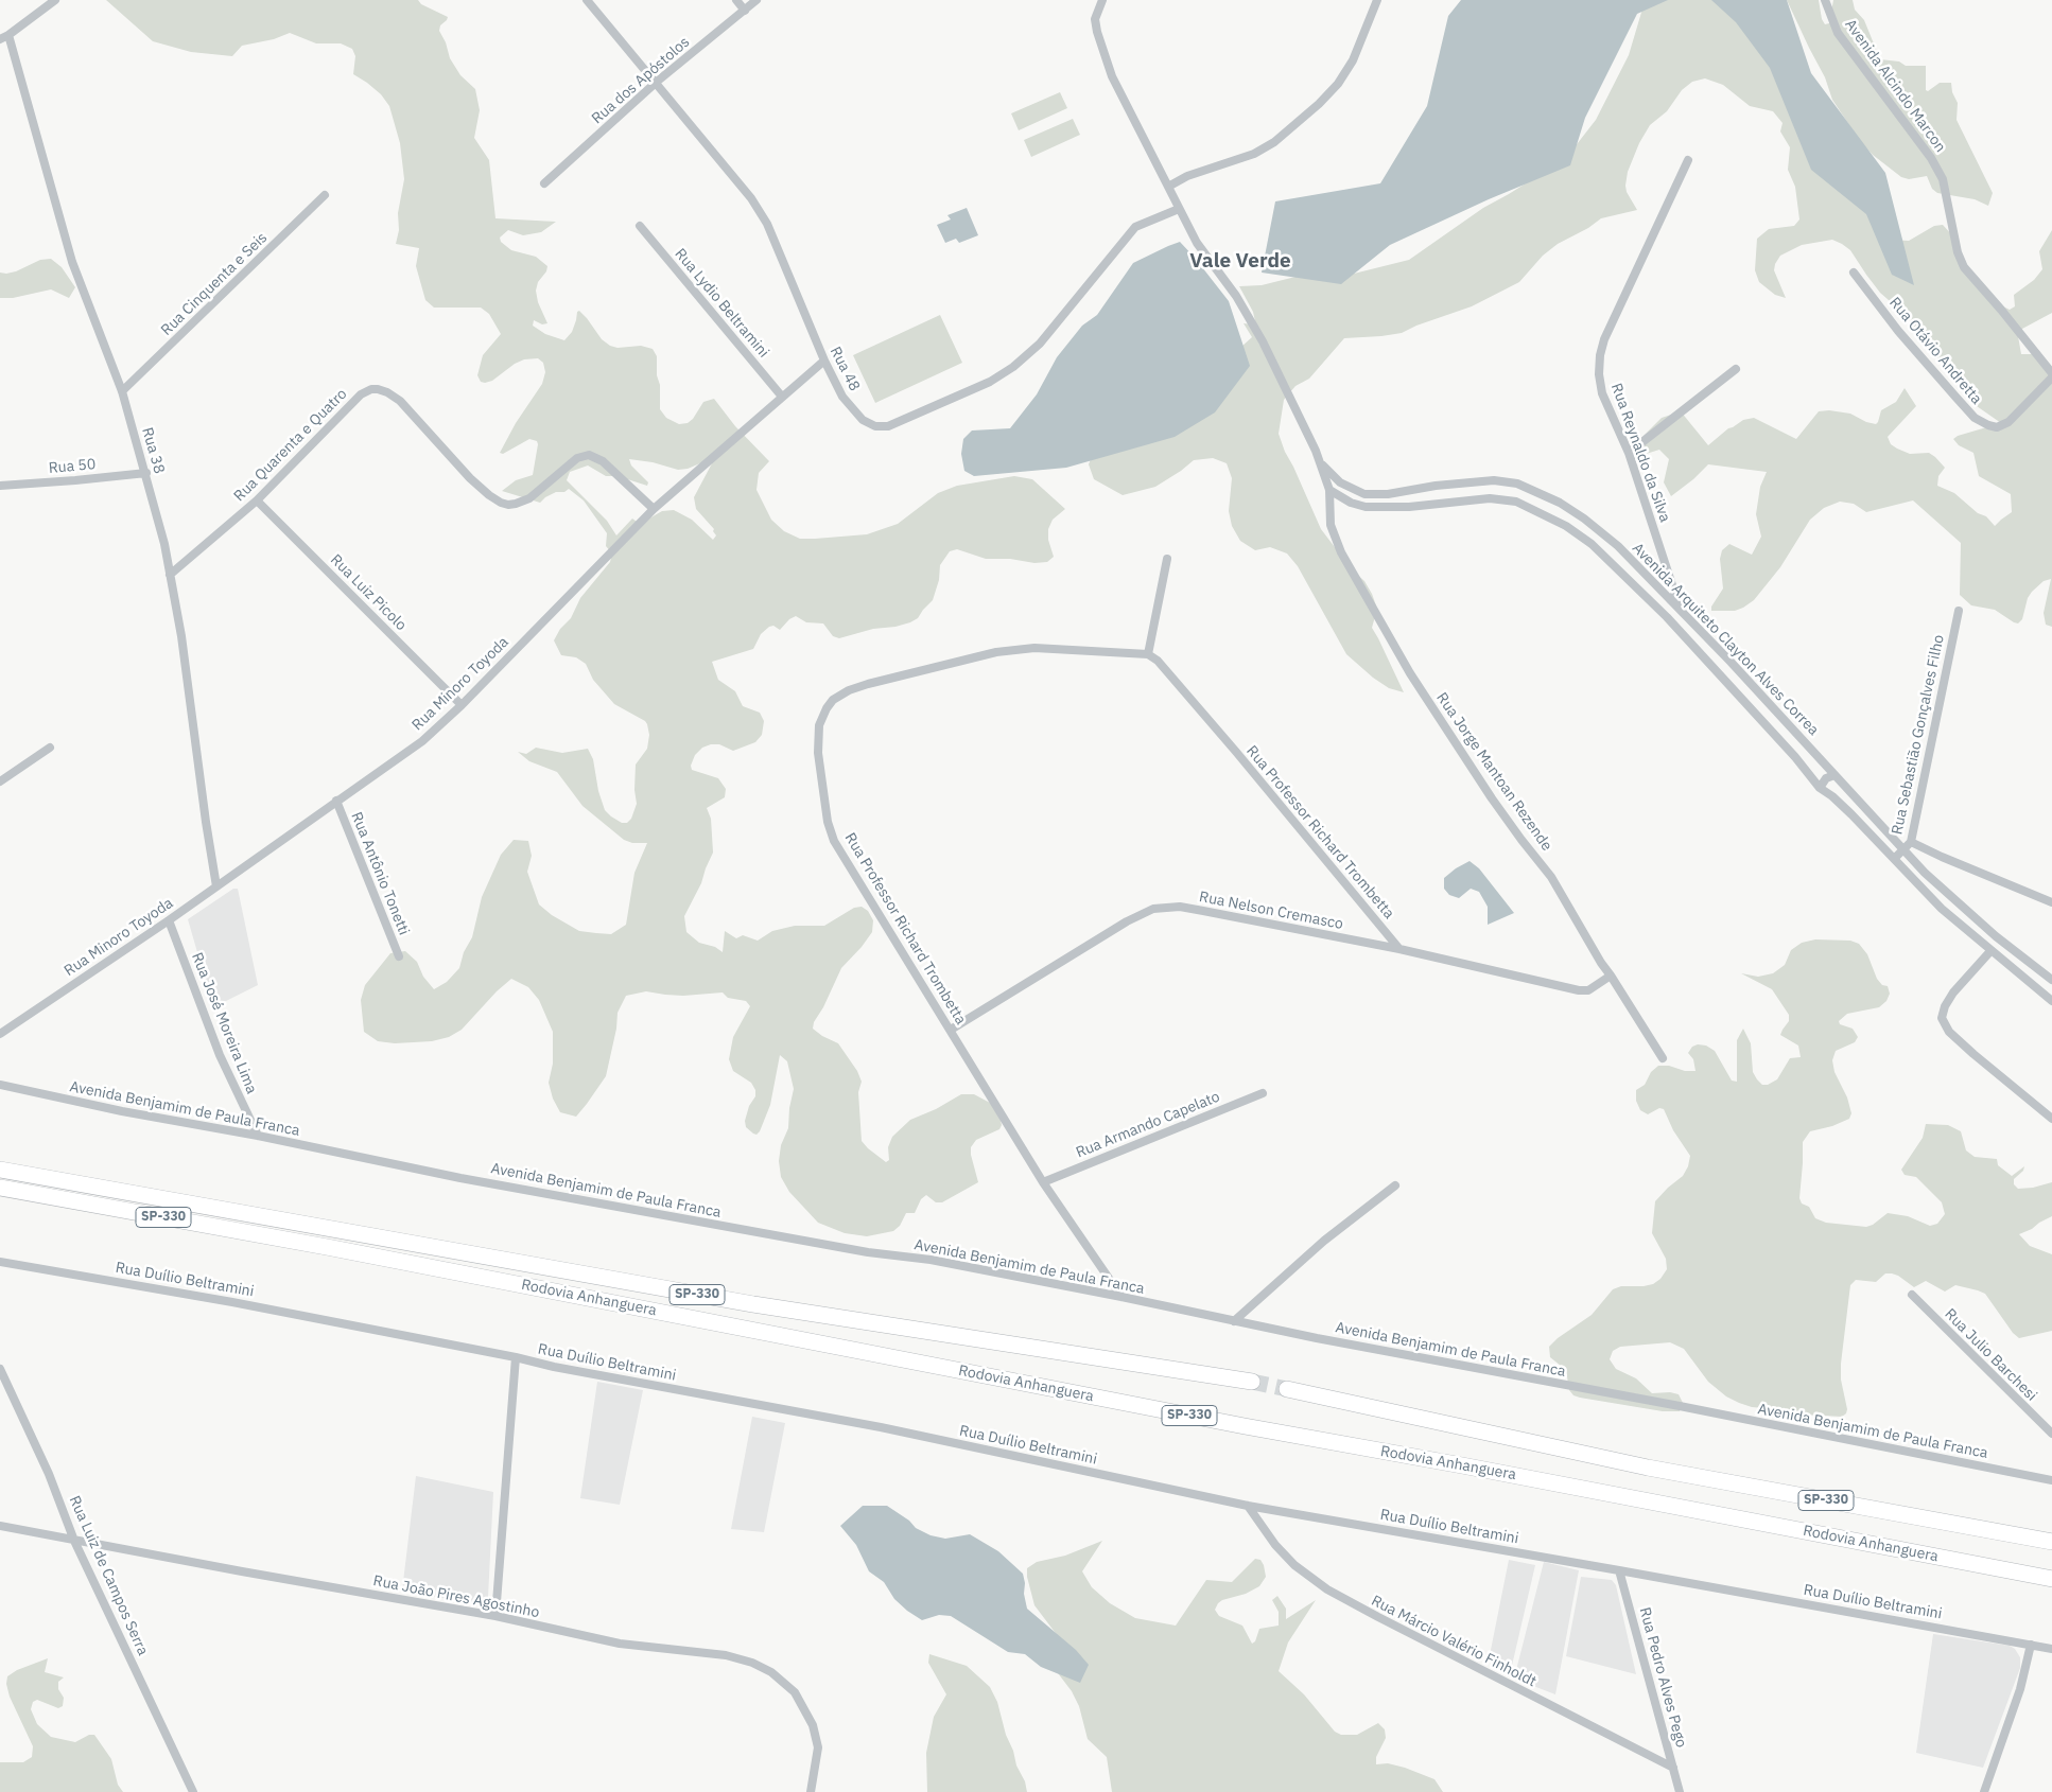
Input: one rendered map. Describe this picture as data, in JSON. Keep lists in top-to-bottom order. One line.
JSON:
{"streets":{"highway":["SP-330","Rodovia Anhanguera"],"street":["Rua dos Apóstolos","Avenida Alcindo Marcon","Rua Cinquenta e Seis","Rua Lydio Beltramini","Rua Otávio Andretta","Rua 48","Rua Quarenta e Quatro","Rua 38","Rua Reynaldo da Silva","Rua 50","Rua Luiz Picolo","Avenida Arquiteto Clayton Alves Correa","Rua Minoro Toyoda","Rua Sebastião Gonçalves Filho","Rua Jorge Mantoan Rezende","Rua Professor Richard Trombetta","Rua Antônio Tonetti","Rua Nelson Cremasco","Rua José Moreira Lima","Avenida Benjamim de Paula Franca","Rua Armando Capelato","Rua Duílio Beltramini","Rua Julio Barchesi","Rua Luiz de Campos Serra","Rua João Pires Agostinho","Rua Márcio Valério Finholdt","Rua Pedro Alves Pego"]},"crossings":[["Rua dos Apóstolos","Rua 48"],["Avenida Alcindo Marcon","Rua Otávio Andretta"],["Rua Cinquenta e Seis","Rua 38"],["Rua Lydio Beltramini","Rua Minoro Toyoda"],["Rua 48","Rua Minoro Toyoda"],["Rua 48","Rua Jorge Mantoan Rezende"],["Rua Quarenta e Quatro","Rua 38"],["Rua Quarenta e Quatro","Rua Luiz Picolo"],["Rua Quarenta e Quatro","Rua Minoro Toyoda"],["Rua 38","Rua 50"],["Rua 38","Rua Minoro Toyoda"],["Rua Reynaldo da Silva","Avenida Arquiteto Clayton Alves Correa"],["Rua Luiz Picolo","Rua Minoro Toyoda"],["Avenida Arquiteto Clayton Alves Correa","Rua Sebastião Gonçalves Filho"],["Avenida Arquiteto Clayton Alves Correa","Rua Jorge Mantoan Rezende"],["Rua Minoro Toyoda","Rua Antônio Tonetti"],["Rua Minoro Toyoda","Rua José Moreira Lima"],["Rua Jorge Mantoan Rezende","Rua Nelson Cremasco"],["Rua Professor Richard Trombetta","Rua Nelson Cremasco"],["Rua Professor Richard Trombetta","Avenida Benjamim de Paula Franca"],["Rua Professor Richard Trombetta","Rua Armando Capelato"],["Rua José Moreira Lima","Avenida Benjamim de Paula Franca"],["Rua Duílio Beltramini","Rua Márcio Valério Finholdt"],["Rua Duílio Beltramini","Rua Pedro Alves Pego"],["Rua Luiz de Campos Serra","Rua João Pires Agostinho"],["Rua Márcio Valério Finholdt","Rua Pedro Alves Pego"]],"districts":["Vale Verde"]}
